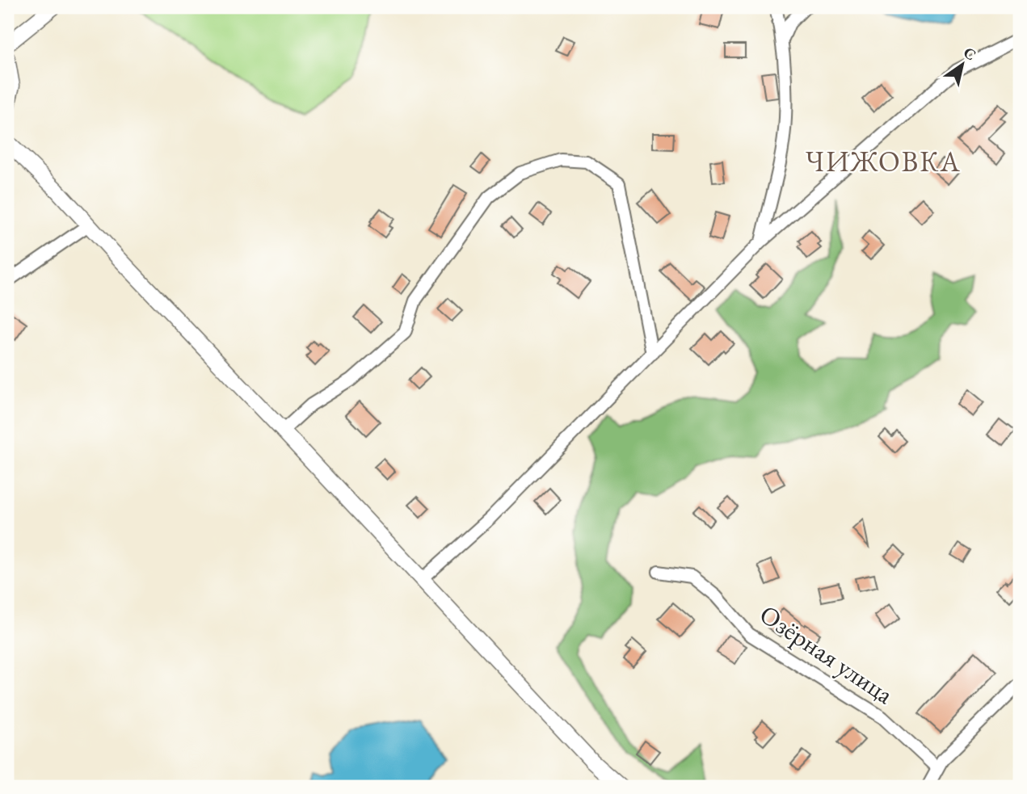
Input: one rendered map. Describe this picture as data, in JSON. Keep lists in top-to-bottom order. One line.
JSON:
{"streets":{"street":["Озёрная улица"]},"districts":["ЧИЖОВКА"],"north":"top right"}
